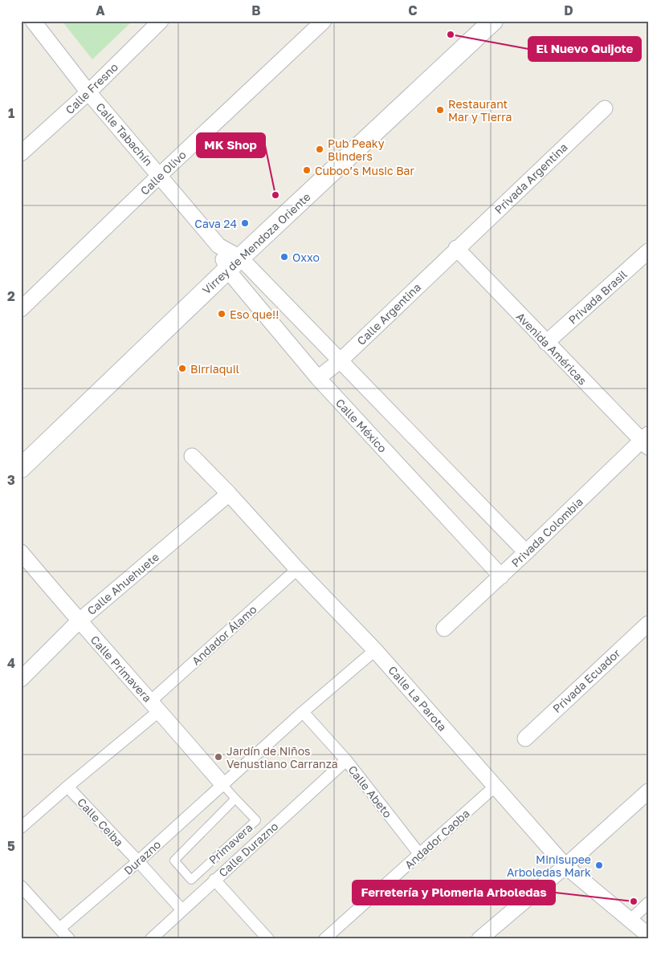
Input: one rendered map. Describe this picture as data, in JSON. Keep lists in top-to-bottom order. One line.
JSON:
{"streets":{"street":["Calle Fresno","Calle Tabachín","Calle Olivo","Privada Argentina","Virrey de Mendoza Oriente","Privada Brasil","Calle Argentina","Avenida Américas","Calle México","Privada Colombia","Calle Ahuehuete","Andador Álamo","Calle Primavera","Privada Ecuador","Calle La Parota","Calle Abeto","Calle Ceiba","Andador Caoba","Calle Durazno","Durazno"],"lane":["Primavera"]},"crossings":[["Calle Fresno","Calle Tabachín"],["Calle Tabachín","Calle Olivo"],["Calle Tabachín","Virrey de Mendoza Oriente"],["Calle Tabachín","Calle México"],["Privada Argentina","Calle Argentina"],["Privada Argentina","Avenida Américas"],["Virrey de Mendoza Oriente","Calle México"],["Privada Brasil","Avenida Américas"],["Calle Argentina","Avenida Américas"],["Calle Argentina","Calle México"],["Avenida Américas","Privada Colombia"],["Calle México","Privada Colombia"],["Calle Ahuehuete","Calle Primavera"],["Calle Ahuehuete","Calle La Parota"],["Andador Álamo","Calle Primavera"],["Andador Álamo","Calle La Parota"],["Andador Álamo","Calle Ceiba"],["Calle Primavera","Durazno"],["Calle La Parota","Andador Caoba"],["Calle Abeto","Andador Caoba"],["Calle Abeto","Calle Durazno"],["Calle Ceiba","Calle Durazno"],["Calle Ceiba","Durazno"]],"places":["El Nuevo Quijote","Restaurant Mar y Tierra","Pub Peaky Blinders","Cuboo’s Music Bar","MK Shop","Cava 24","Oxxo","Eso que!!","Birriaquil","Jardín de Niños Venustiano Carranza","Minisupee Arboledas Mark","Ferretería y Plomeria Arboledas"],"grid":{"columns":["A","B","C","D"],"rows":["1","2","3","4","5"]}}
